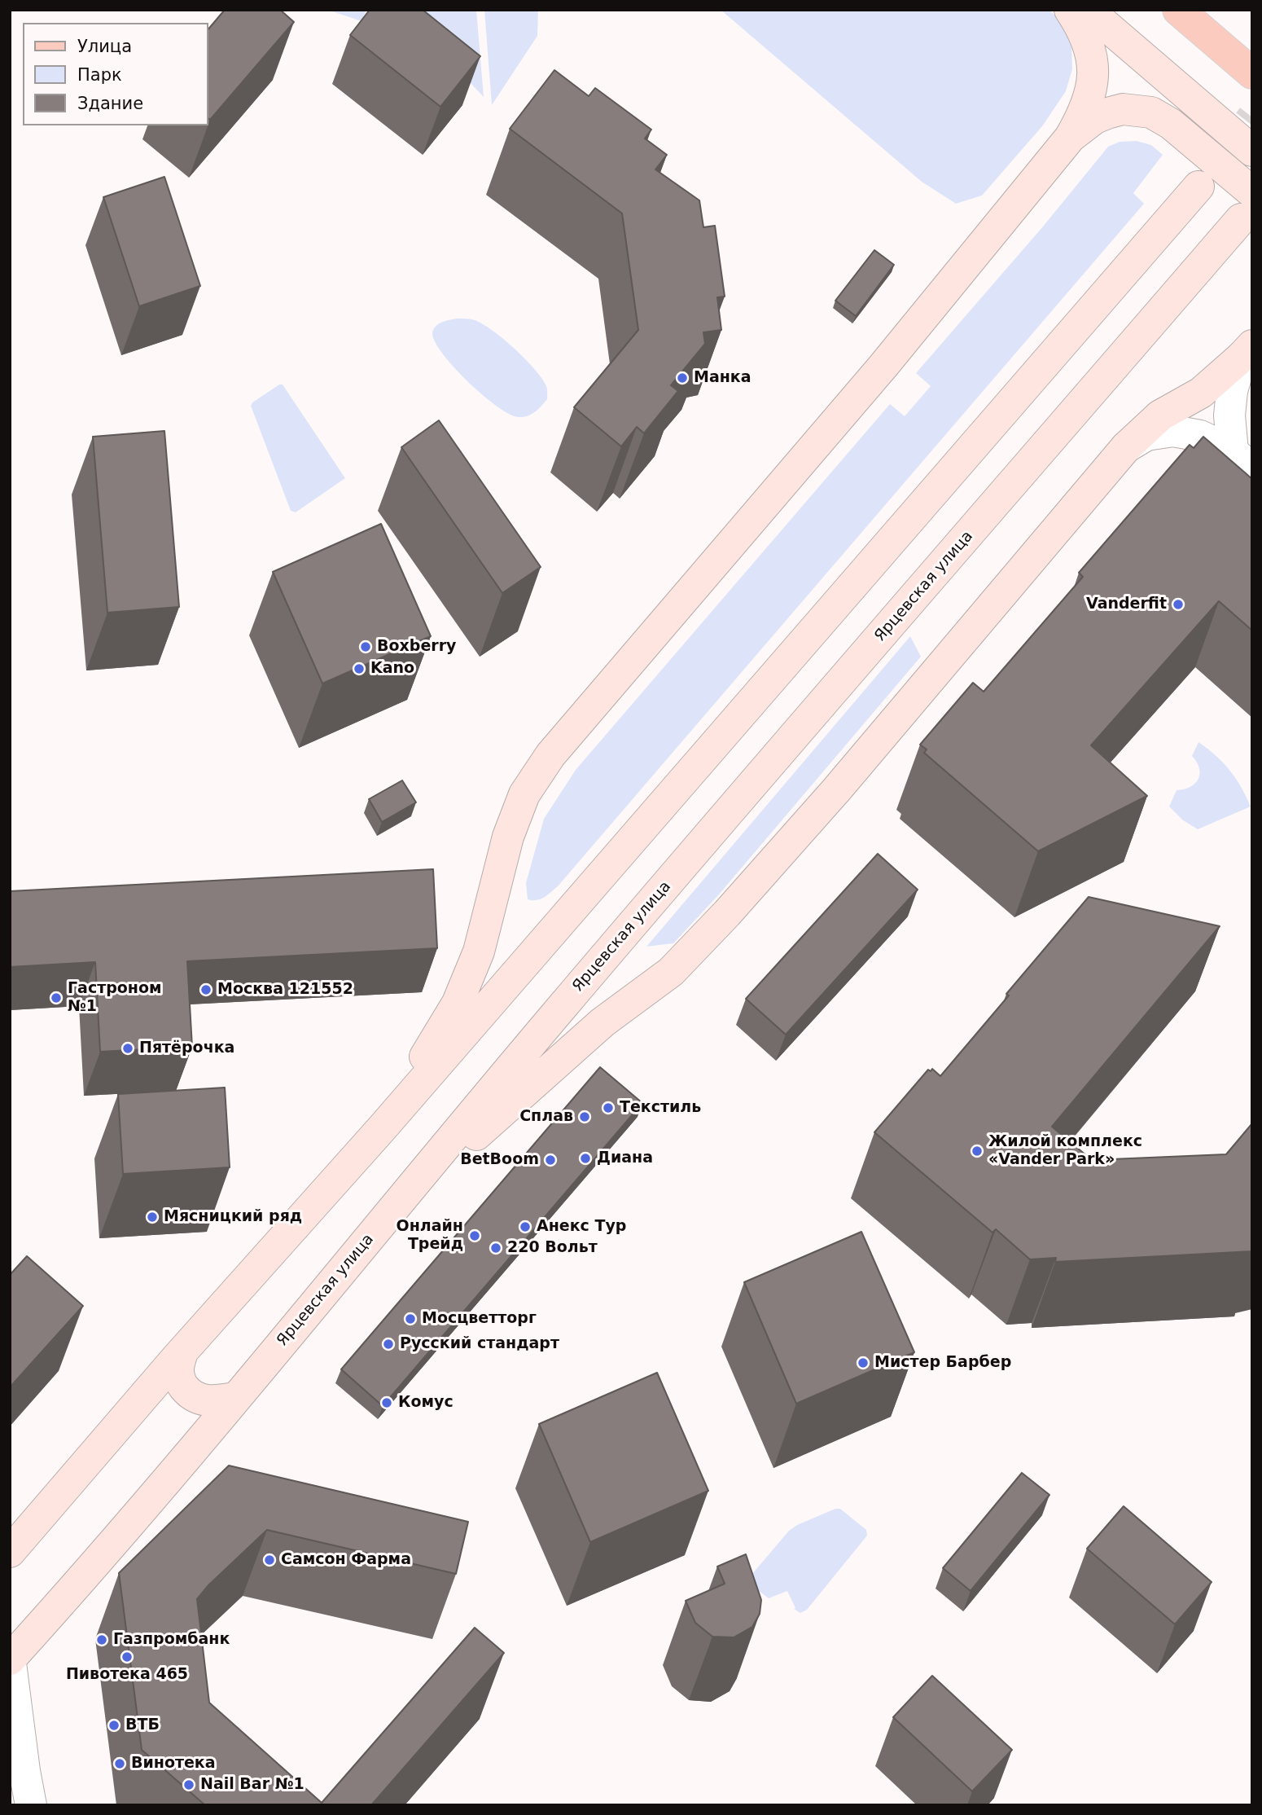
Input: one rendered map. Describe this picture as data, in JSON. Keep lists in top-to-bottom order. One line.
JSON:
{"streets":{"main road":["Ярцевская улица"]},"places":["Манка","Vanderfit","Boxberry","Kano","Москва 121552","Гастроном №1","Пятёрочка","Текстиль","Сплав","Жилой комплекс «Vander Park»","Диана","BetBoom","Мясницкий ряд","Анекс Тур","Онлайн Трейд","220 Вольт","Мосцветторг","Русский стандарт","Мистер Барбер","Комус","Самсон Фарма","Газпромбанк","Пивотека 465","ВТБ","Винотека","Nail Bar №1"],"legend":["Улица","Парк","Здание"]}
